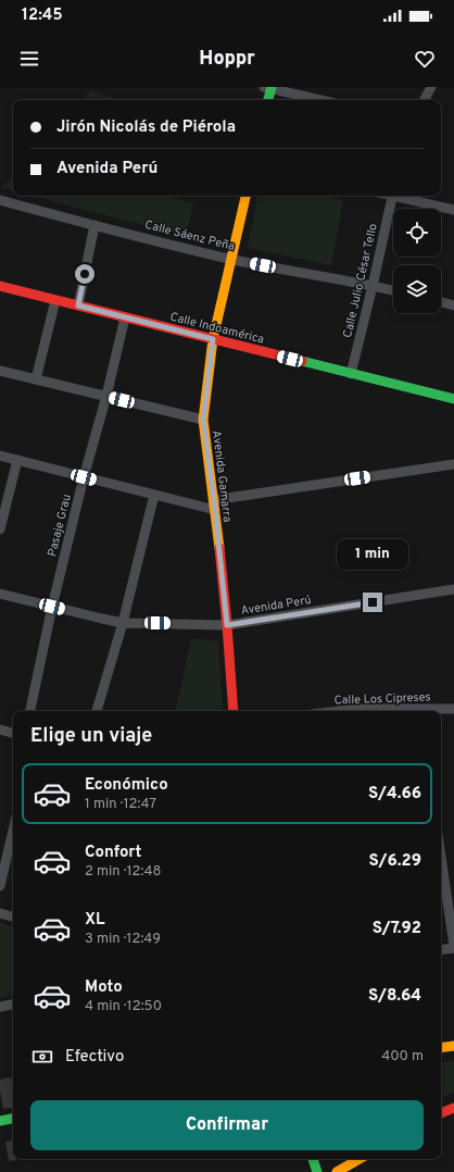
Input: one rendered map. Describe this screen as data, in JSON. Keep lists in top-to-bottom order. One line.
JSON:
{"streets":{"main road":["Calle Indoamérica","Avenida Gamarra"],"street":["Calle Sáenz Peña","Calle Julio César Tello","Pasaje Grau","Avenida Perú","Calle Los Cipreses"]},"crossings":[["Calle Sáenz Peña","Calle Julio César Tello"],["Calle Sáenz Peña","Avenida Gamarra"],["Calle Julio César Tello","Calle Indoamérica"],["Calle Indoamérica","Avenida Gamarra"],["Calle Indoamérica","Pasaje Grau"],["Avenida Gamarra","Avenida Perú"],["Pasaje Grau","Avenida Perú"]],"page":{"status":"12:45","header":"Hoppr","banner":["Jirón Nicolás de Piérola","Avenida Perú"],"bubble":"1 min","heading":"Elige un viaje","list":[{"name":"Económico","note":"1 min · 12:47","value":"S/4.66"},{"name":"Confort","note":"2 min · 12:48","value":"S/6.29"},{"name":"XL","note":"3 min · 12:49","value":"S/7.92"},{"name":"Moto","note":"4 min · 12:50","value":"S/8.64"}],"pay":["Efectivo","400 m"],"buttons":"Confirmar"}}
